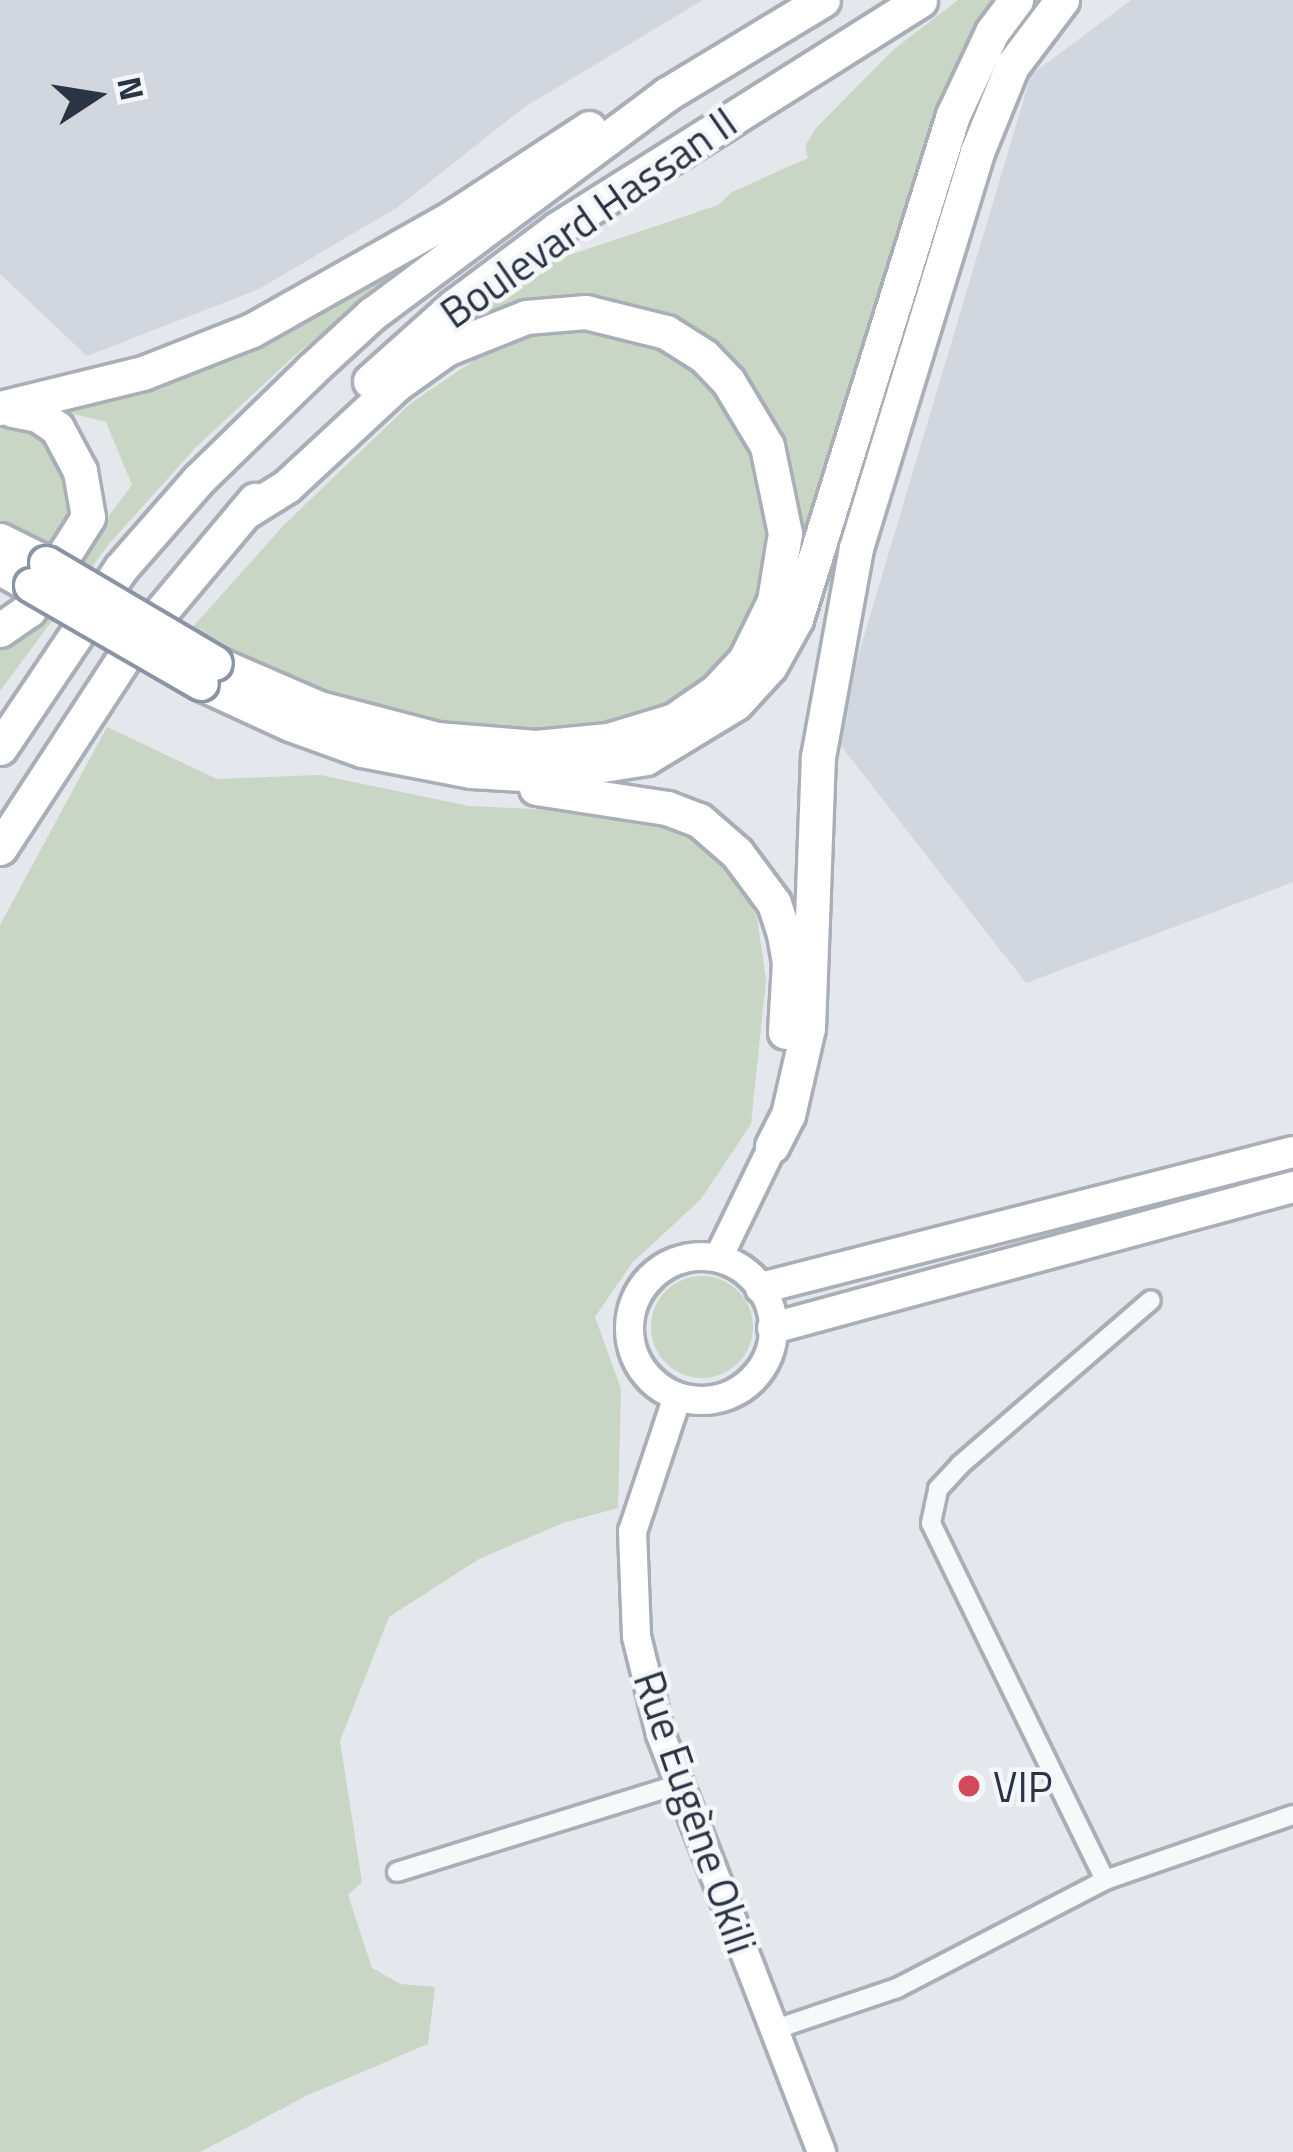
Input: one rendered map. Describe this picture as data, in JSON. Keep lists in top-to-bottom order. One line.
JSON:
{"streets":{"highway":["Boulevard Hassan II"],"main road":["Rue Eugène Okili"]},"places":["VIP"],"north":"right"}
